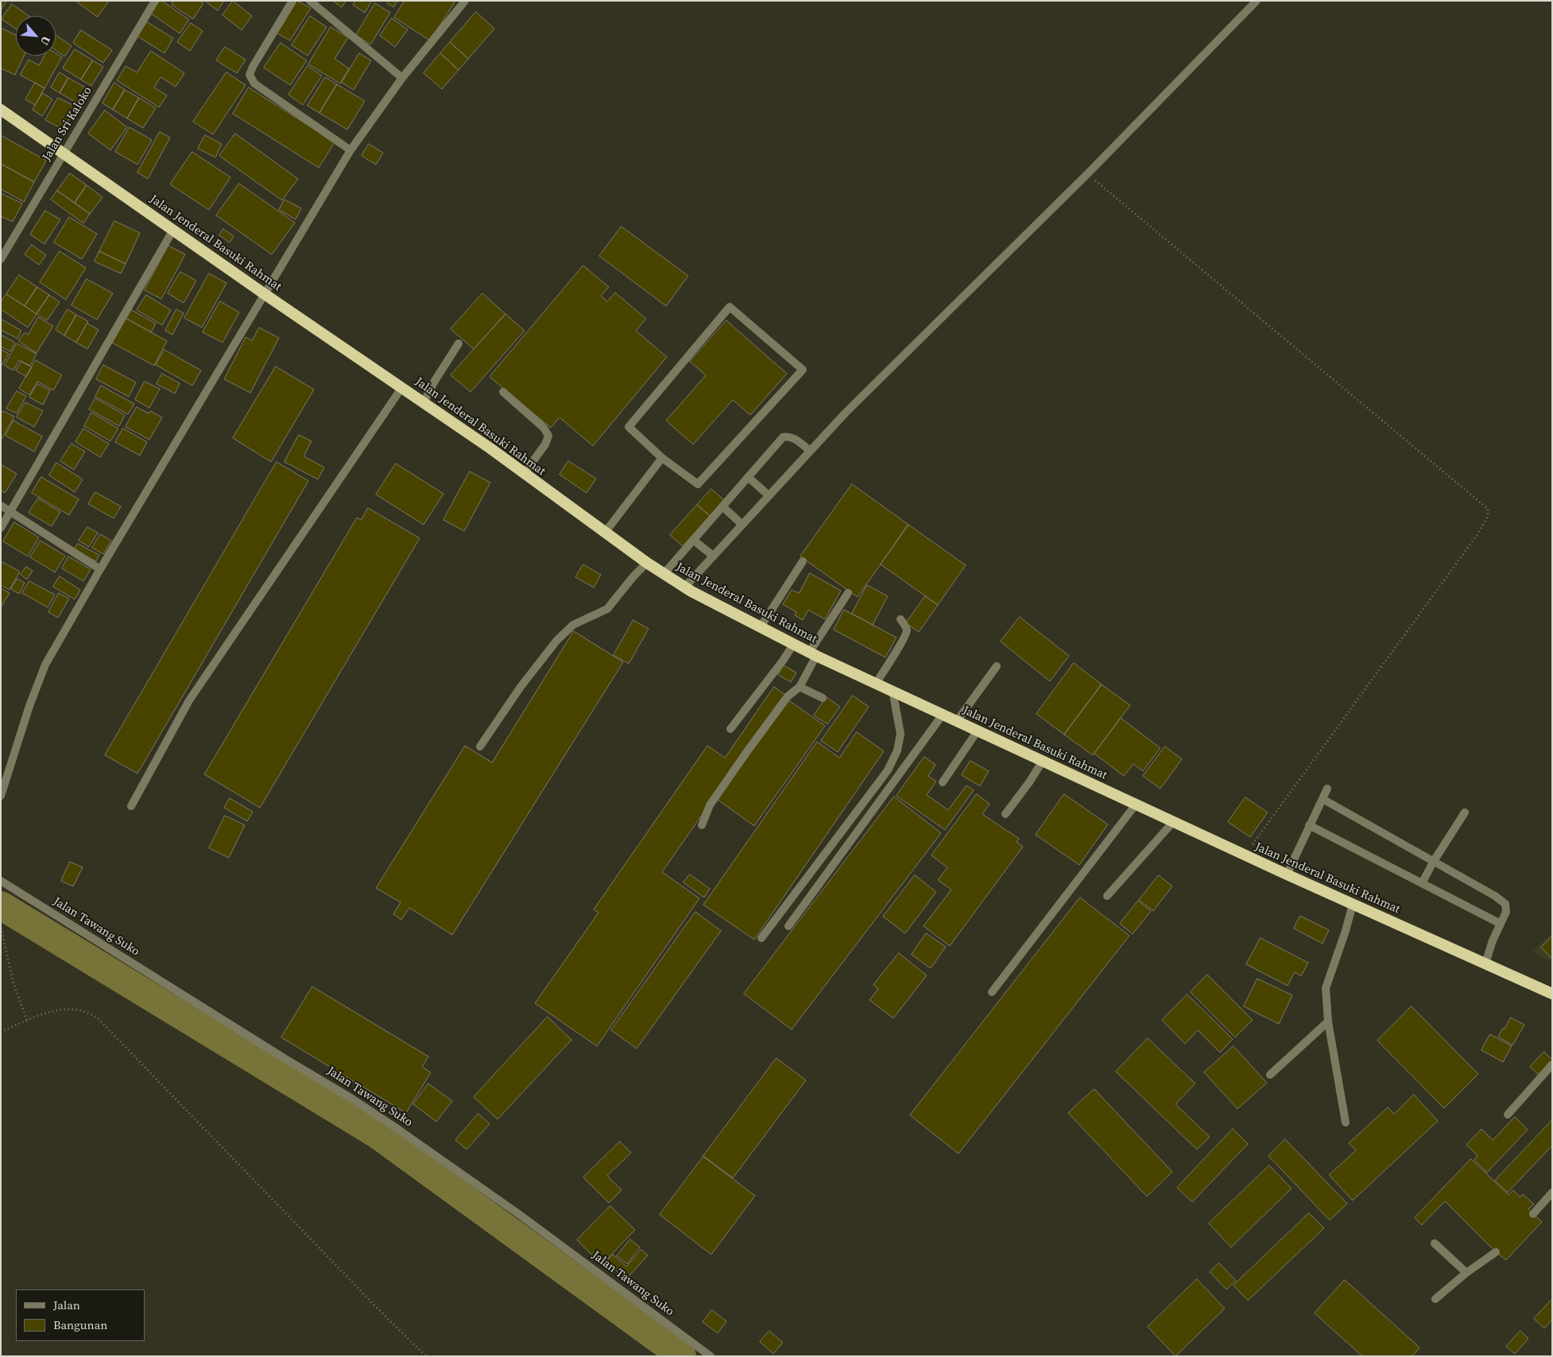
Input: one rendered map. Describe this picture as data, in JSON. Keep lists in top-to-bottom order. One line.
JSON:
{"streets":{"highway":["Jalan Jenderal Basuki Rahmat"],"street":["Jalan Sri Kaloko","Jalan Tawang Suko"]},"crossings":[["Jalan Sri Kaloko","Jalan Jenderal Basuki Rahmat"]],"legend":["Jalan","Bangunan"],"north":"bottom right"}
